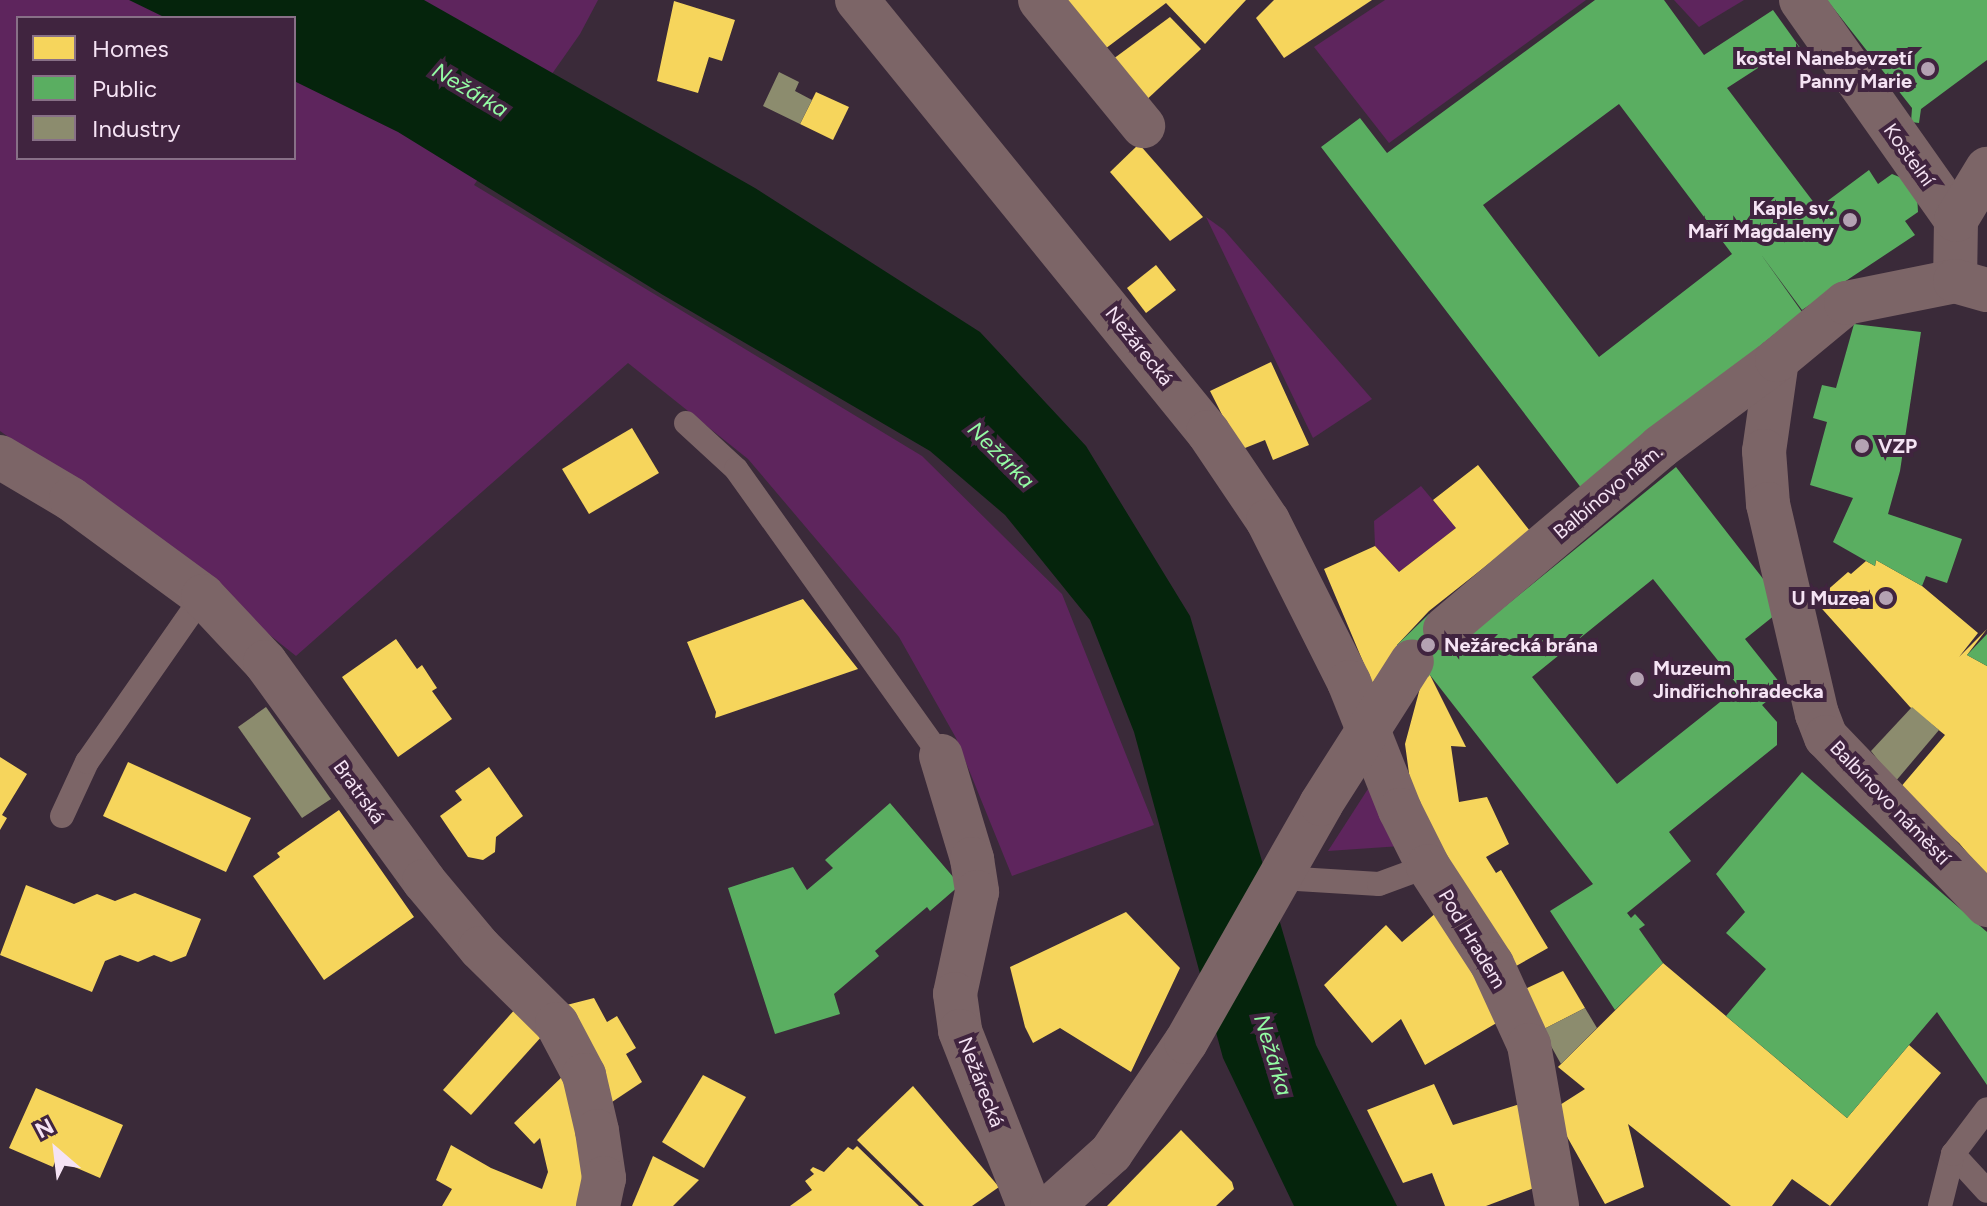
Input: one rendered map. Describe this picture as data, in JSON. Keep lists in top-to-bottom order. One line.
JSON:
{"streets":{"street":["Kostelní","Nežárecká","Balbínovo nám.","Bratrská","Balbínovo náměstí","Pod Hradem"]},"crossings":[["Nežárecká","Pod Hradem"],["Balbínovo nám.","Balbínovo náměstí"]],"water":["Nežárka"],"places":["kostel Nanebevzetí Panny Marie","Kaple sv. Maří Magdaleny","VZP","U Muzea","Nežárecká brána","Muzeum Jindřichohradecka"],"legend":["Homes","Public","Industry"],"north":"top left"}
